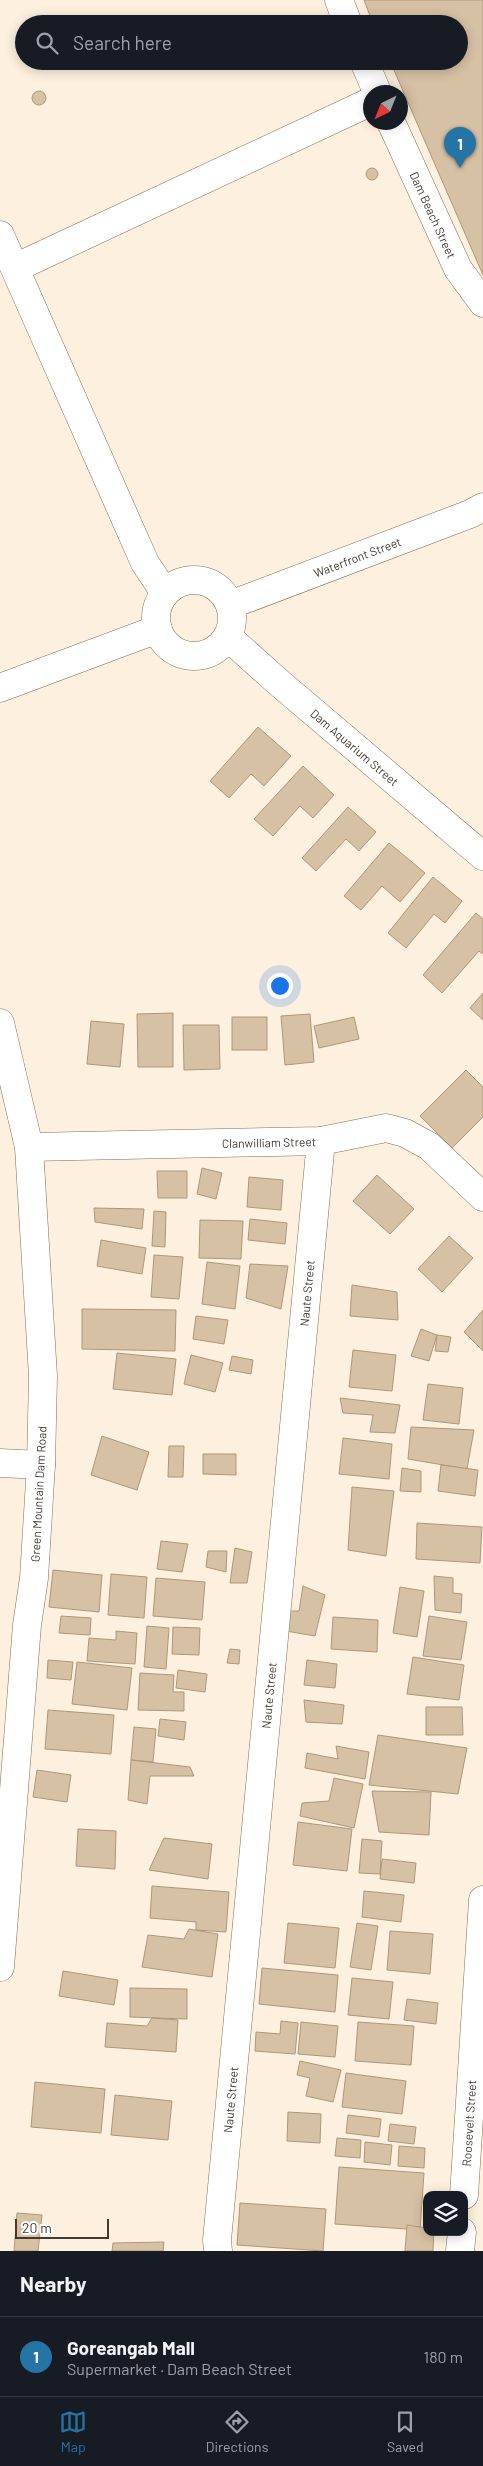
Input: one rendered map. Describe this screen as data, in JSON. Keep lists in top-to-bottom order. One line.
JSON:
{"streets":{"street":["Dam Beach Street","Waterfront Street","Dam Aquarium Street","Clanwilliam Street","Naute Street","Green Mountain Dam Road","Roosevelt Street"]},"crossings":[["Waterfront Street","Dam Aquarium Street"],["Clanwilliam Street","Naute Street"],["Clanwilliam Street","Green Mountain Dam Road"]],"scale_bar":"20 m","north":"bottom left","page":{"search":"Search here","pins":"1","scale":"20 m","heading":"Nearby","list":[{"mark":"1","name":"Goreangab Mall","note":"Supermarket · Dam Beach Street","value":"180 m"}],"nav":["Map","Directions","Saved"]}}
